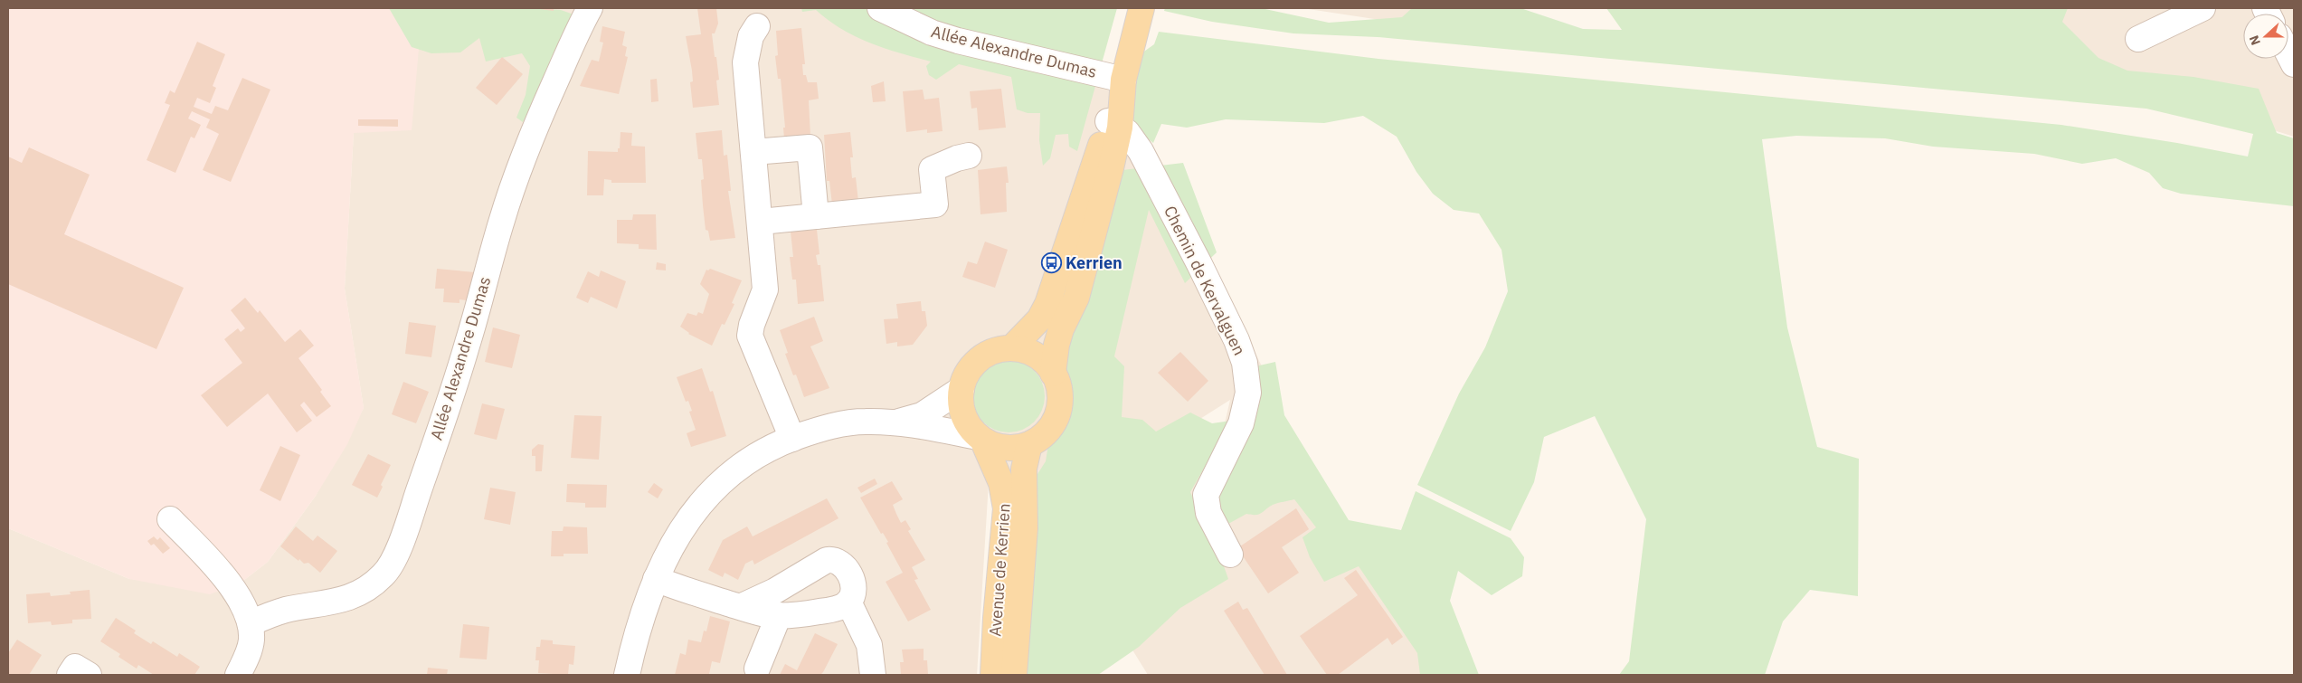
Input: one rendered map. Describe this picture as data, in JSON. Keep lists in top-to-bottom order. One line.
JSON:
{"streets":{"main road":["Avenue de Kerrien"],"street":["Allée Alexandre Dumas","Chemin de Kervalguen"]},"places":{"bus stop":["Kerrien"]},"north":"left"}
